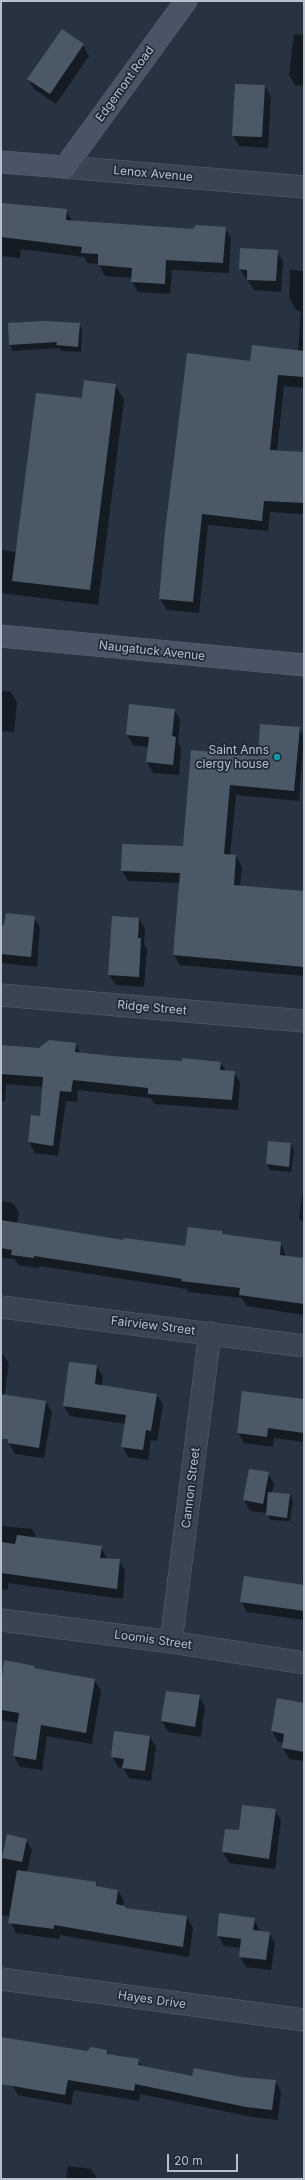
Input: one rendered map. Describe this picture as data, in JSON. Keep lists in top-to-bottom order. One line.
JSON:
{"streets":{"main road":["Edgemont Road","Lenox Avenue","Naugatuck Avenue"],"street":["Ridge Street","Fairview Street","Cannon Street","Loomis Street","Hayes Drive"]},"crossings":[["Edgemont Road","Lenox Avenue"],["Fairview Street","Cannon Street"],["Cannon Street","Loomis Street"]],"places":["Saint Anns clergy house"],"scale_bar":"20 m"}
